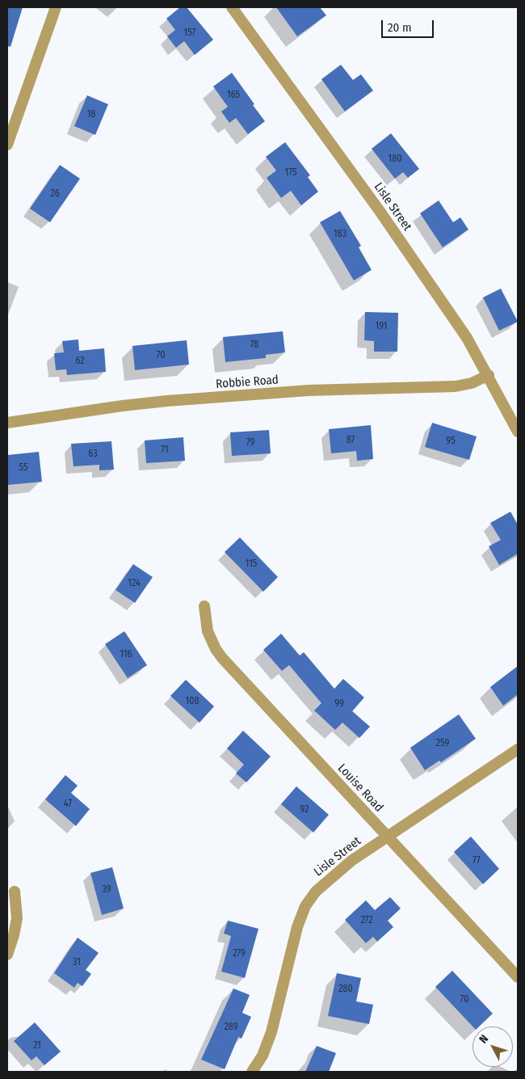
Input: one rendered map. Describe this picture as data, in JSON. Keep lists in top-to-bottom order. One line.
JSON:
{"streets":{"street":["Lisle Street","Robbie Road","Louise Road"]},"crossings":[["Lisle Street","Robbie Road"],["Lisle Street","Louise Road"]],"house_numbers":["157","165","18","180","175","26","183","191","78","70","62","87","95","79","71","63","55","115","124","116","108","99","259","47","92","77","39","272","279","31","280","70","289","21"],"scale_bar":"20 m","north":"top left"}
